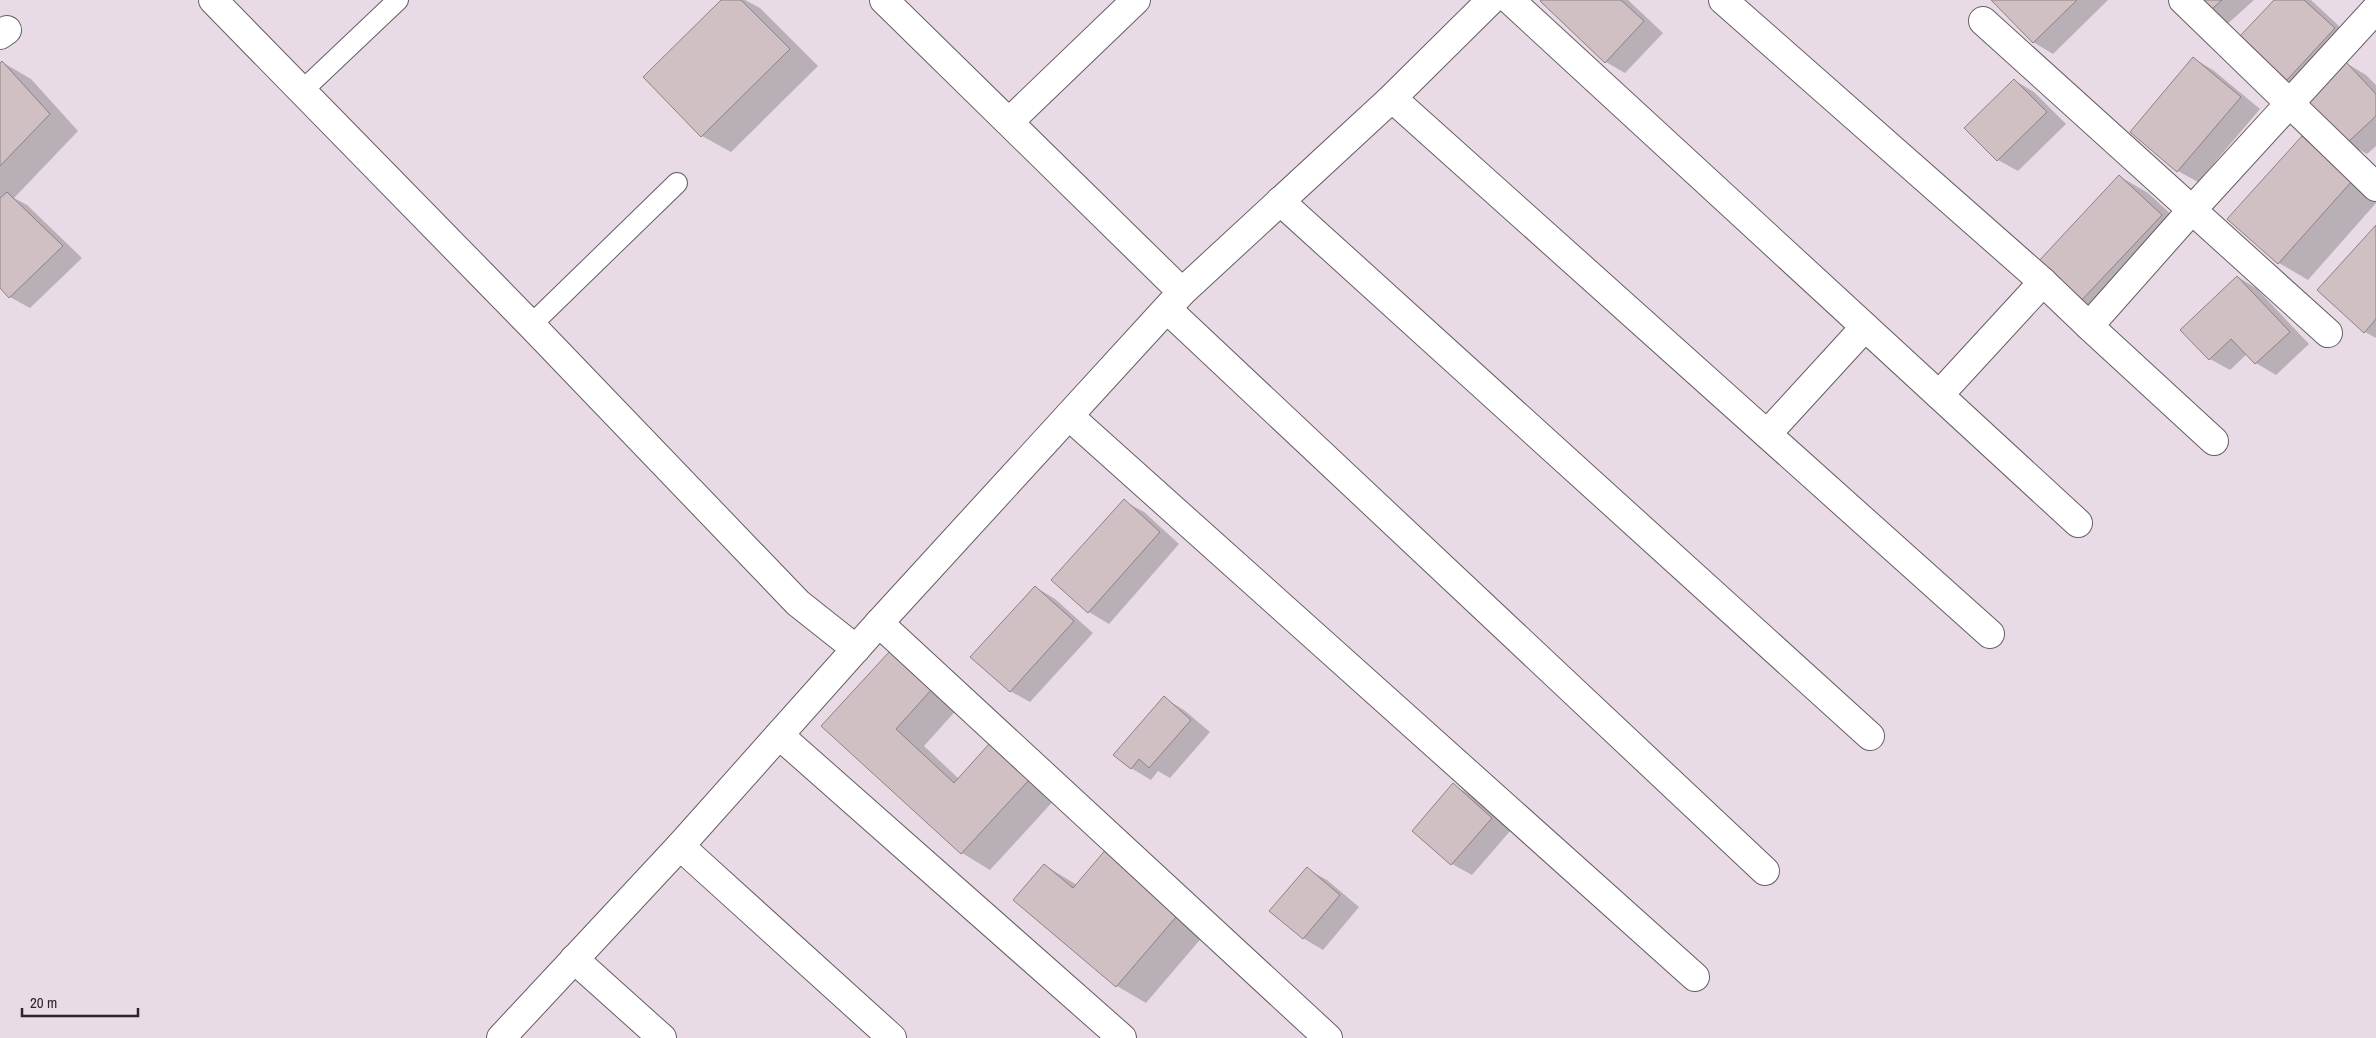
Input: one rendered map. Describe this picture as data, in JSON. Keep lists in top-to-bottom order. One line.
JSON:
{"scale_bar":"20 m"}
